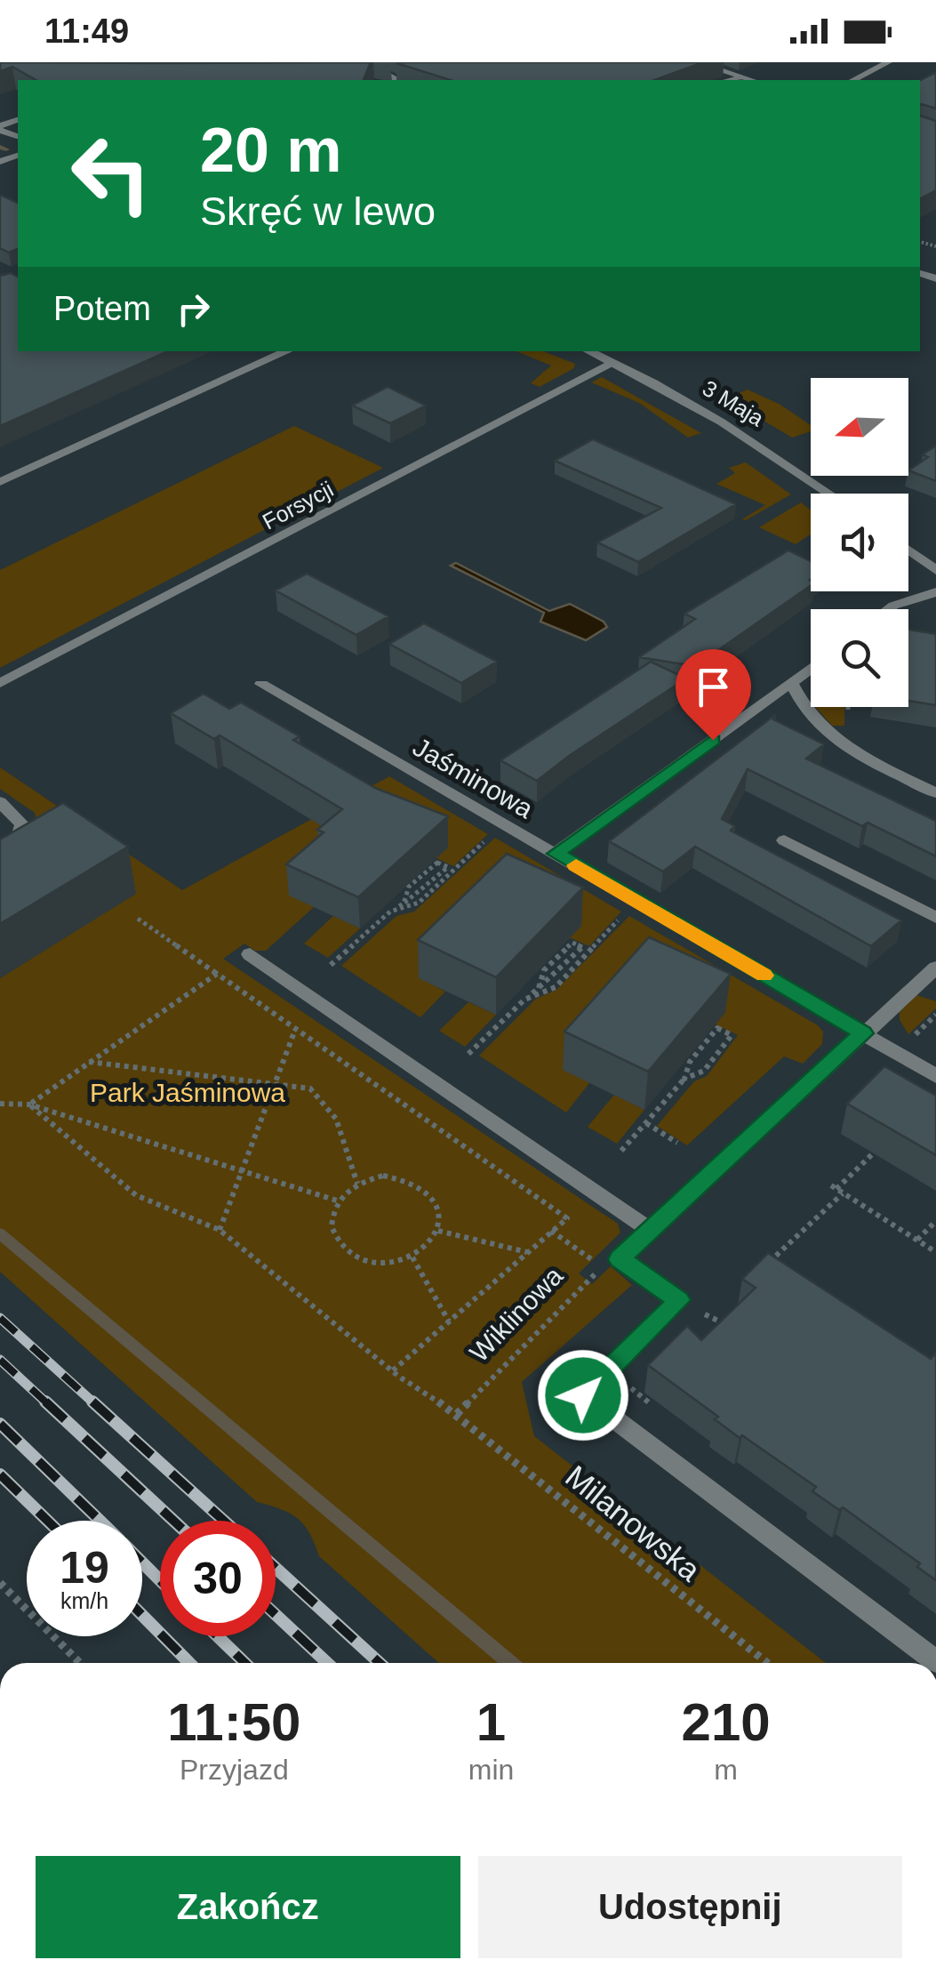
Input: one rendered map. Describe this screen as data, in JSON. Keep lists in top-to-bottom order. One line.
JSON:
{"streets":{"street":["3 Maja","Forsycji","Jaśminowa"],"path":["Wiklinowa","Milanowska"]},"crossings":[["3 Maja","Forsycji"],["Wiklinowa","Milanowska"]],"parks":["Park Jaśminowa"],"north":"left","page":{"status":"11:49","turn":["20 m","Skręć w lewo"],"then":"Potem","speed":"19 km/h","limit":"30","eta":["11:50","Przyjazd","1","min","210","m"],"buttons":["Zakończ","Udostępnij"]}}
